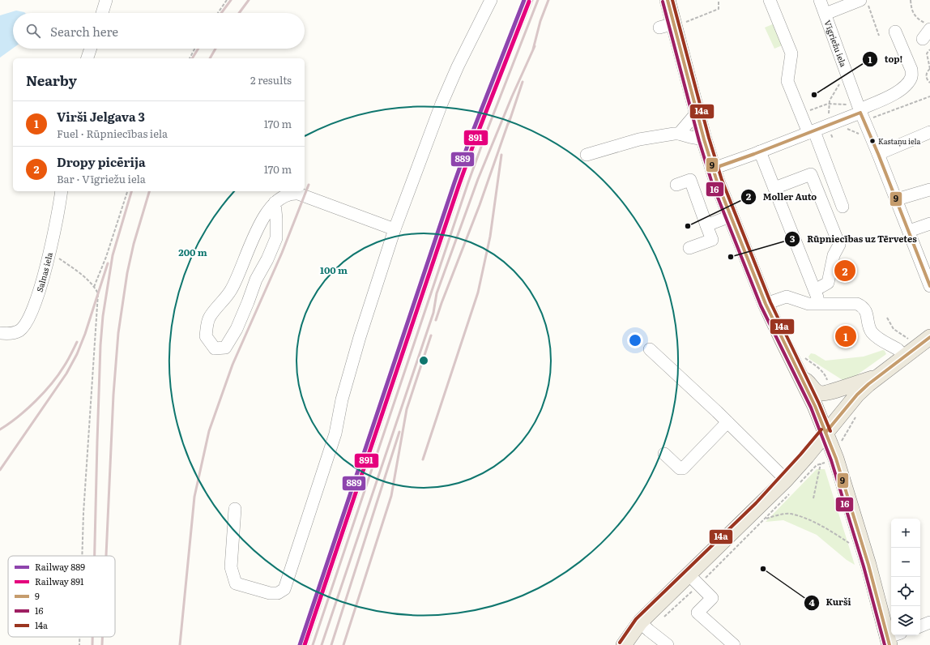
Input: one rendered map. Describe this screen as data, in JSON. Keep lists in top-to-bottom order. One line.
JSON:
{"streets":{"street":["Vīgriežu iela","Salnas iela"]},"places":["top!","Kastaņu iela","Moller Auto","Rūpniecības uz Tērvetes","Kurši"],"lines":["rail line 889","transit line 9","transit line 14a","rail line 891","transit line 16"],"legend":["Railway 889","Railway 891","9","16","14a"],"page":{"search":"Search here","heading":["Nearby","2 results"],"list":[{"mark":"1","name":"Virši Jelgava 3","note":"Fuel · Rūpniecības iela","value":"170 m"},{"mark":"2","name":"Dropy picērija","note":"Bar · Vīgriežu iela","value":"170 m"}],"pins":["2","1"],"map_buttons":["+","−"]},"rings":["200 m","100 m"]}
